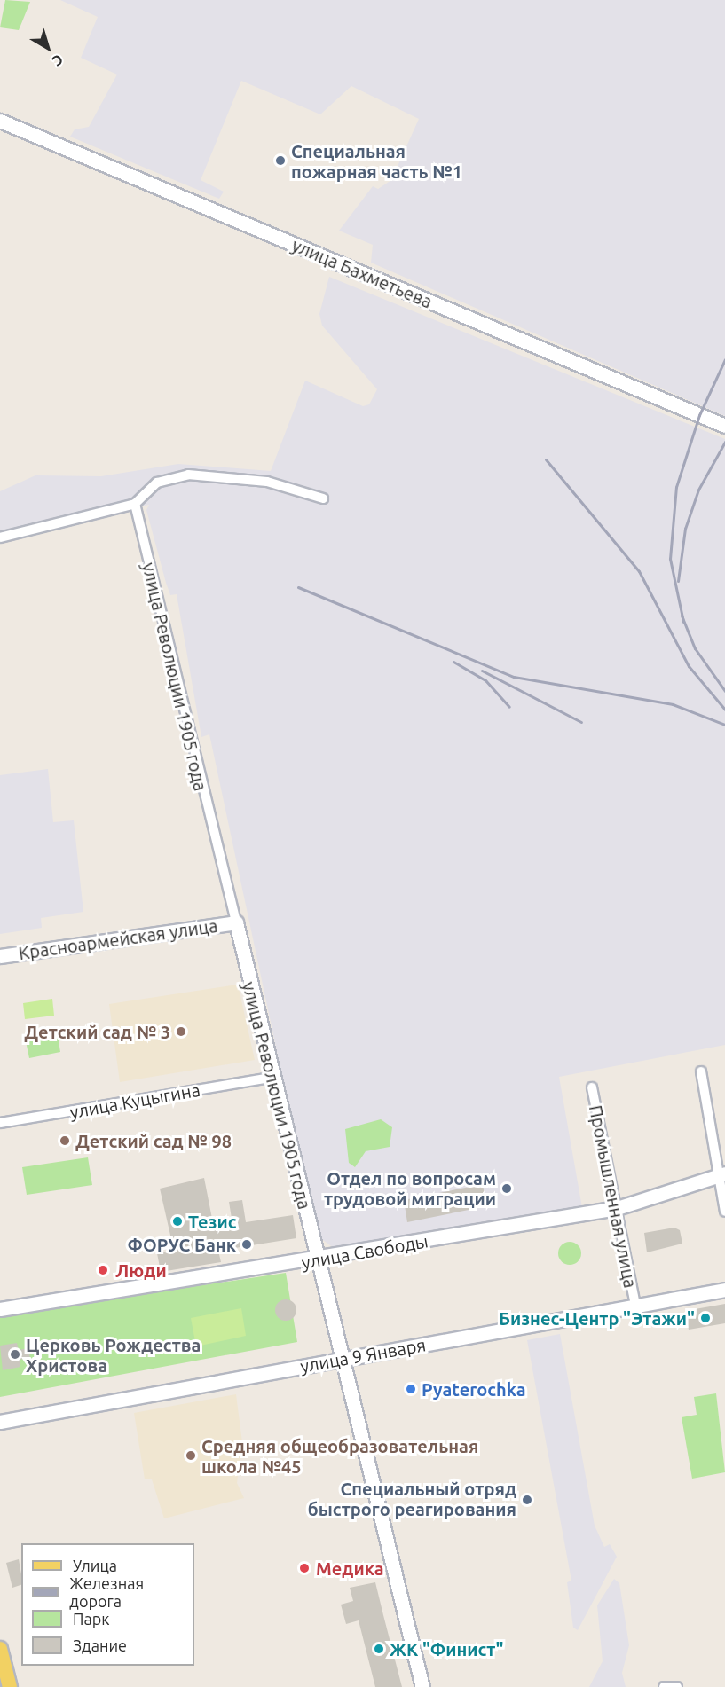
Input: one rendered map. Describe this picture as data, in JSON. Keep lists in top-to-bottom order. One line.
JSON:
{"streets":{"street":["улица Бахметьева","улица Революции 1905 года","Красноармейская улица","улица Куцыгина","Промышленная улица","улица Свободы","улица 9 Января"]},"crossings":[["улица Революции 1905 года","Красноармейская улица"],["улица Революции 1905 года","улица Куцыгина"],["улица Революции 1905 года","улица Свободы"],["улица Революции 1905 года","улица 9 Января"],["Промышленная улица","улица Свободы"],["Промышленная улица","улица 9 Января"]],"places":["Специальная пожарная часть №1","Детский сад № 3","Детский сад № 98","Отдел по вопросам трудовой миграции","Тезис","ФОРУС Банк","Люди","Бизнес-Центр \"Этажи\"","Церковь Рождества Христова","Pyaterochka","Средняя общеобразовательная школа №45","Специальный отряд быстрого реагирования","Медика","ЖК \"Финист\""],"legend":["Улица","Железная дорога","Парк","Здание"],"north":"bottom right"}
